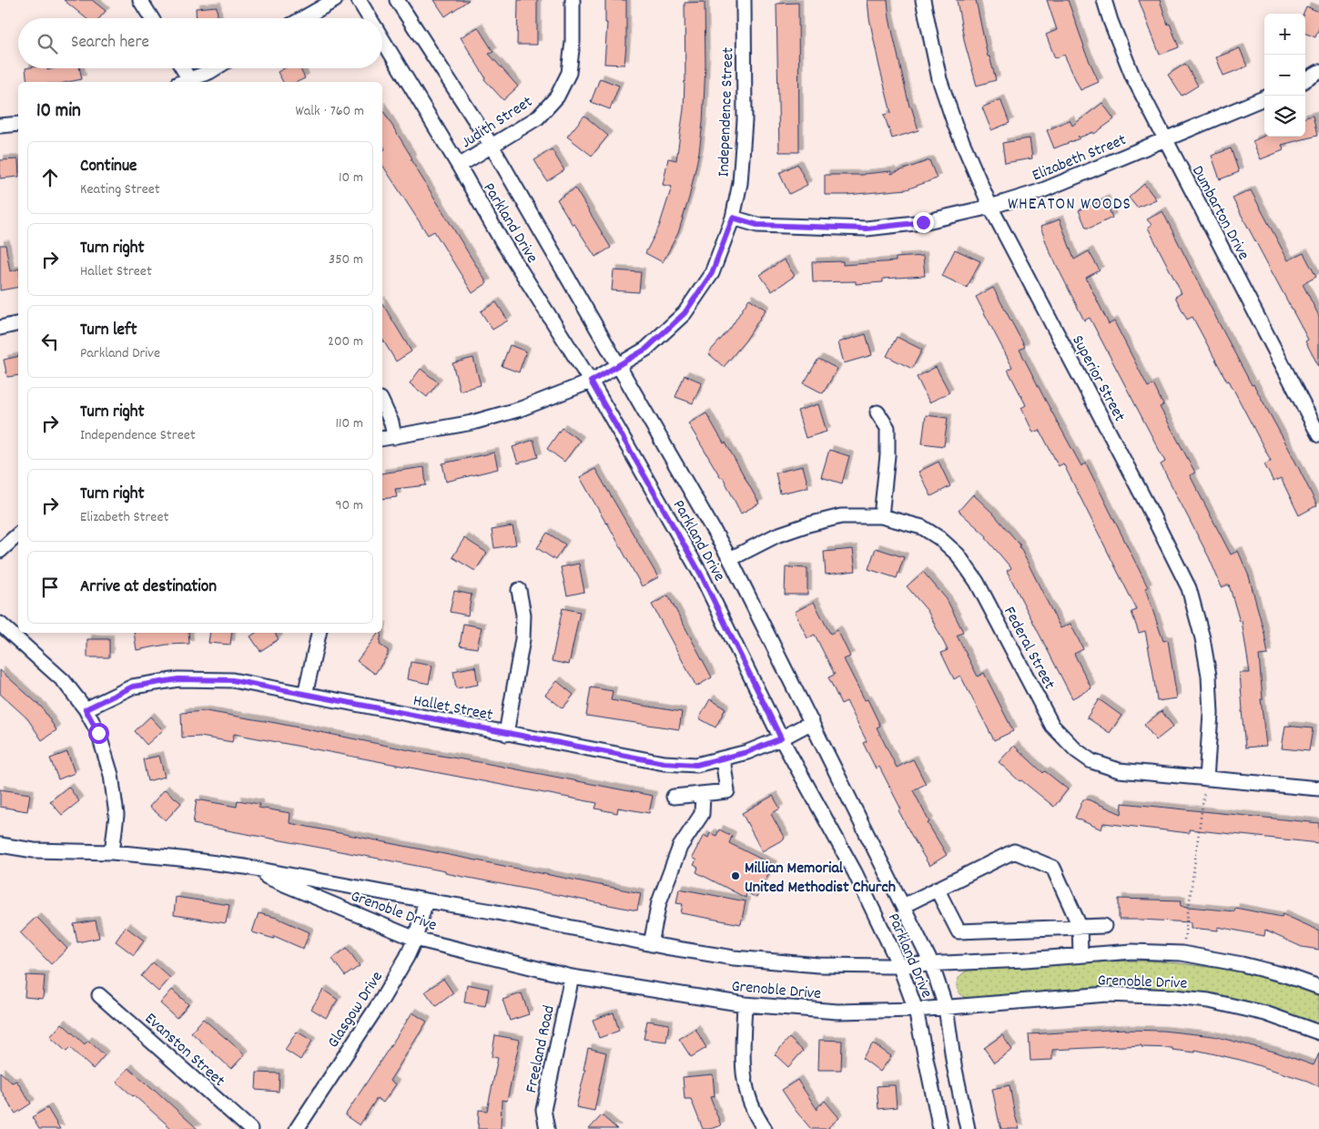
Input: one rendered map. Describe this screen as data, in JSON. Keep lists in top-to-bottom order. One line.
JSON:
{"streets":{"street":["Independence Street","Judith Street","Elizabeth Street","Dumbarton Drive","Parkland Drive","Superior Street","Federal Street","Hallet Street","Grenoble Drive","Glasgow Drive","Evanston Street","Freeland Road"]},"crossings":[["Independence Street","Elizabeth Street"],["Independence Street","Parkland Drive"],["Judith Street","Parkland Drive"],["Elizabeth Street","Dumbarton Drive"],["Elizabeth Street","Superior Street"],["Parkland Drive","Federal Street"],["Parkland Drive","Hallet Street"],["Parkland Drive","Grenoble Drive"],["Superior Street","Federal Street"],["Grenoble Drive","Glasgow Drive"],["Grenoble Drive","Freeland Road"]],"districts":["WHEATON WOODS"],"places":["Millian Memorial United Methodist Church"],"page":{"map_buttons":["+","−"],"search":"Search here","heading":["10 min","Walk · 760 m"],"list":[["Continue","Keating Street","10 m"],["Turn right","Hallet Street","350 m"],["Turn left","Parkland Drive","200 m"],["Turn right","Independence Street","110 m"],["Turn right","Elizabeth Street","90 m"],"Arrive at destination"]}}
